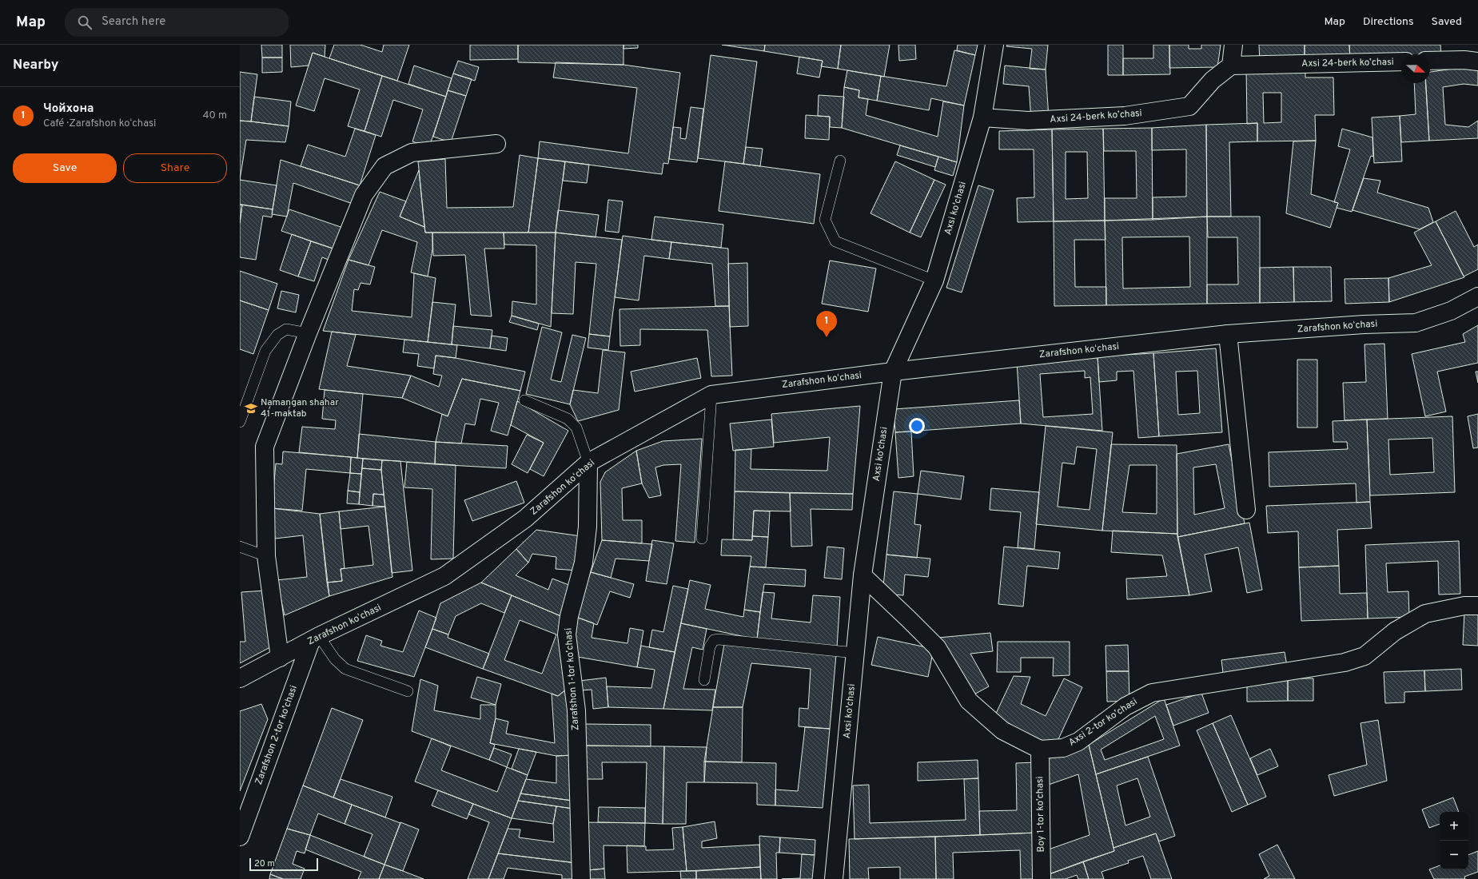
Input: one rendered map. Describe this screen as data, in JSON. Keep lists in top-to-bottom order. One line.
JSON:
{"streets":{"street":["Аxsi 24-berk koʼchasi","Axsi ko'chasi","Zarafshon koʻchasi","Zarafshon 1-tor koʼchasi","Аxsi 2-tor koʼchasi","Zarafshon 2-tor koʼchasi","Boy 1-tor koʼchasi"]},"crossings":[["Аxsi 24-berk koʼchasi","Axsi ko'chasi"],["Axsi ko'chasi","Zarafshon koʻchasi"],["Zarafshon koʻchasi","Zarafshon 1-tor koʼchasi"],["Zarafshon koʻchasi","Zarafshon 2-tor koʼchasi"],["Аxsi 2-tor koʼchasi","Boy 1-tor koʼchasi"]],"places":{"school or university":["Namangan shahar 41-maktab"]},"scale_bar":"20 m","north":"right","page":{"header":"Map","search":"Search here","nav":["Map","Directions","Saved"],"heading":"Nearby","list":[{"mark":"1","name":"Чойхона","note":"Café · Zarafshon koʻchasi","value":"40 m"}],"buttons":["Save","Share"],"pins":"1","map_buttons":["+","−"],"scale":"20 m"}}
